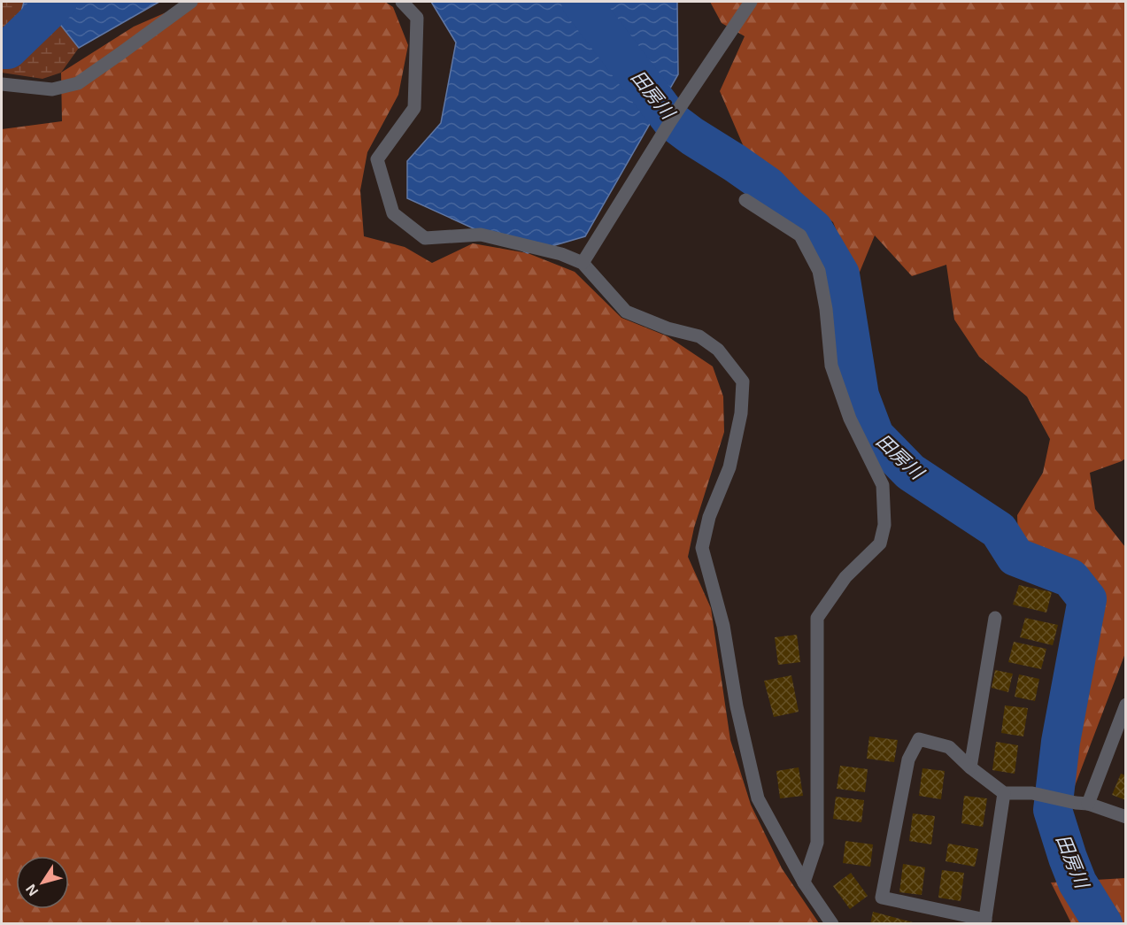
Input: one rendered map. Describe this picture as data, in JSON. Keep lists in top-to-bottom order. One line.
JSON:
{"water":["田房川"],"north":"bottom left"}
